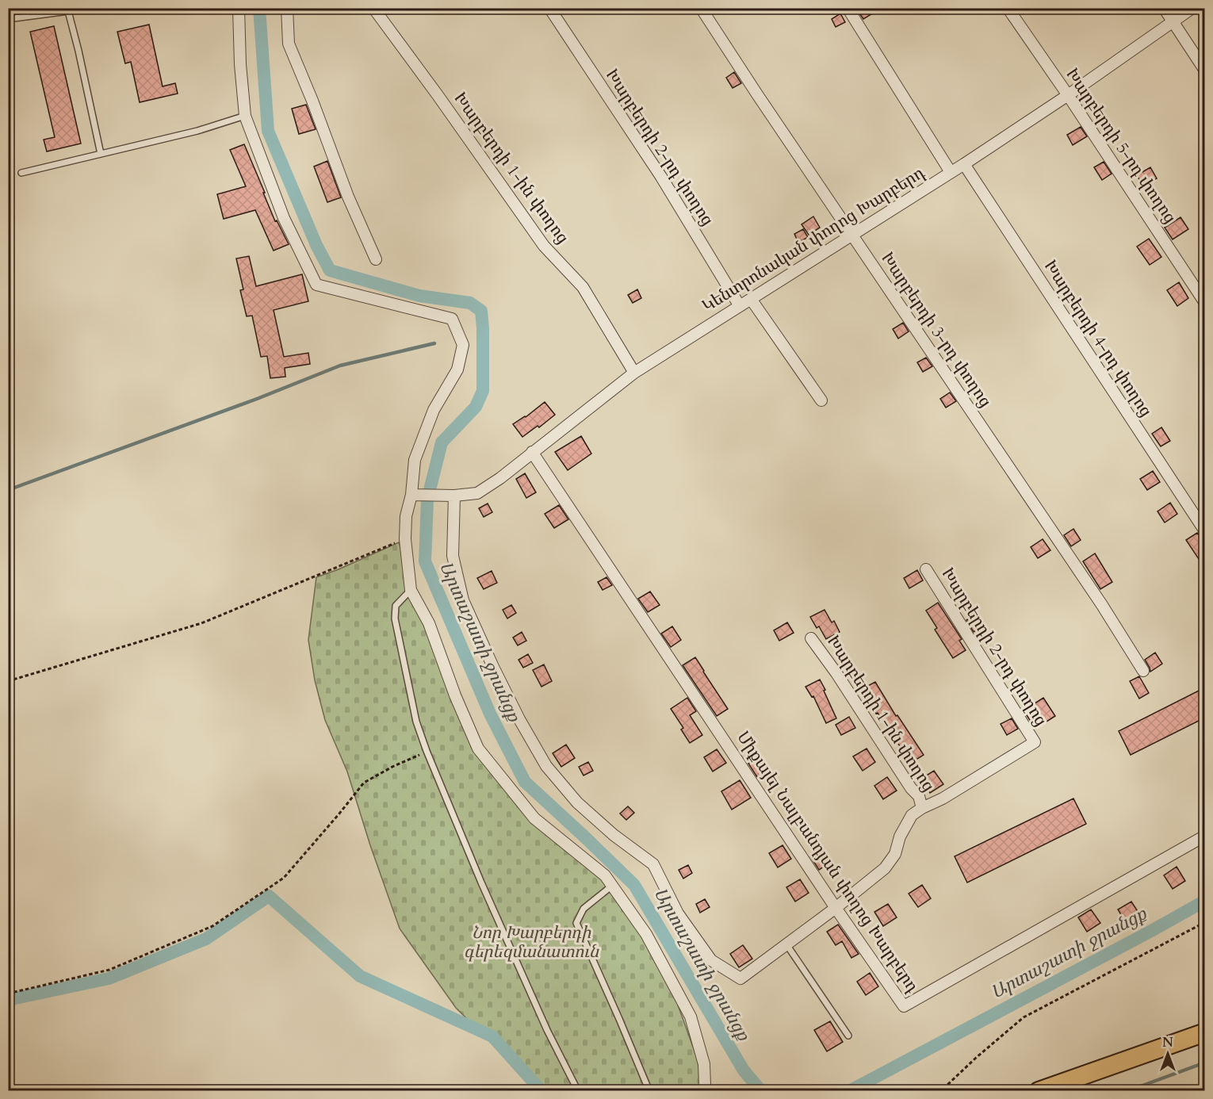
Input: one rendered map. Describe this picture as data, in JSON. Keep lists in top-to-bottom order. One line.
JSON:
{"streets":{"street":["Խարբերդի 5-րդ փողոց","Խարբերդի 2-րդ փողոց","Խարբերդի 1-ին փողոց","Կենտրոնական փողոց Խարբերդ","Խարբերդի 3-րդ փողոց","Խարբերդի 4-րդ փողոց","Միքայել Նալբանդյան փողոց Խարբերդ"]},"crossings":[["Խարբերդի 5-րդ փողոց","Կենտրոնական փողոց Խարբերդ"],["Խարբերդի 2-րդ փողոց","Խարբերդի 1-ին փողոց"],["Խարբերդի 2-րդ փողոց","Կենտրոնական փողոց Խարբերդ"],["Խարբերդի 1-ին փողոց","Կենտրոնական փողոց Խարբերդ"],["Կենտրոնական փողոց Խարբերդ","Խարբերդի 3-րդ փողոց"],["Կենտրոնական փողոց Խարբերդ","Խարբերդի 4-րդ փողոց"],["Կենտրոնական փողոց Խարբերդ","Միքայել Նալբանդյան փողոց Խարբերդ"]],"water":["Արտաշատի ջրանցք"],"parks":["Նոր Խարբերդի գերեզմանատուն"],"north":"top"}
